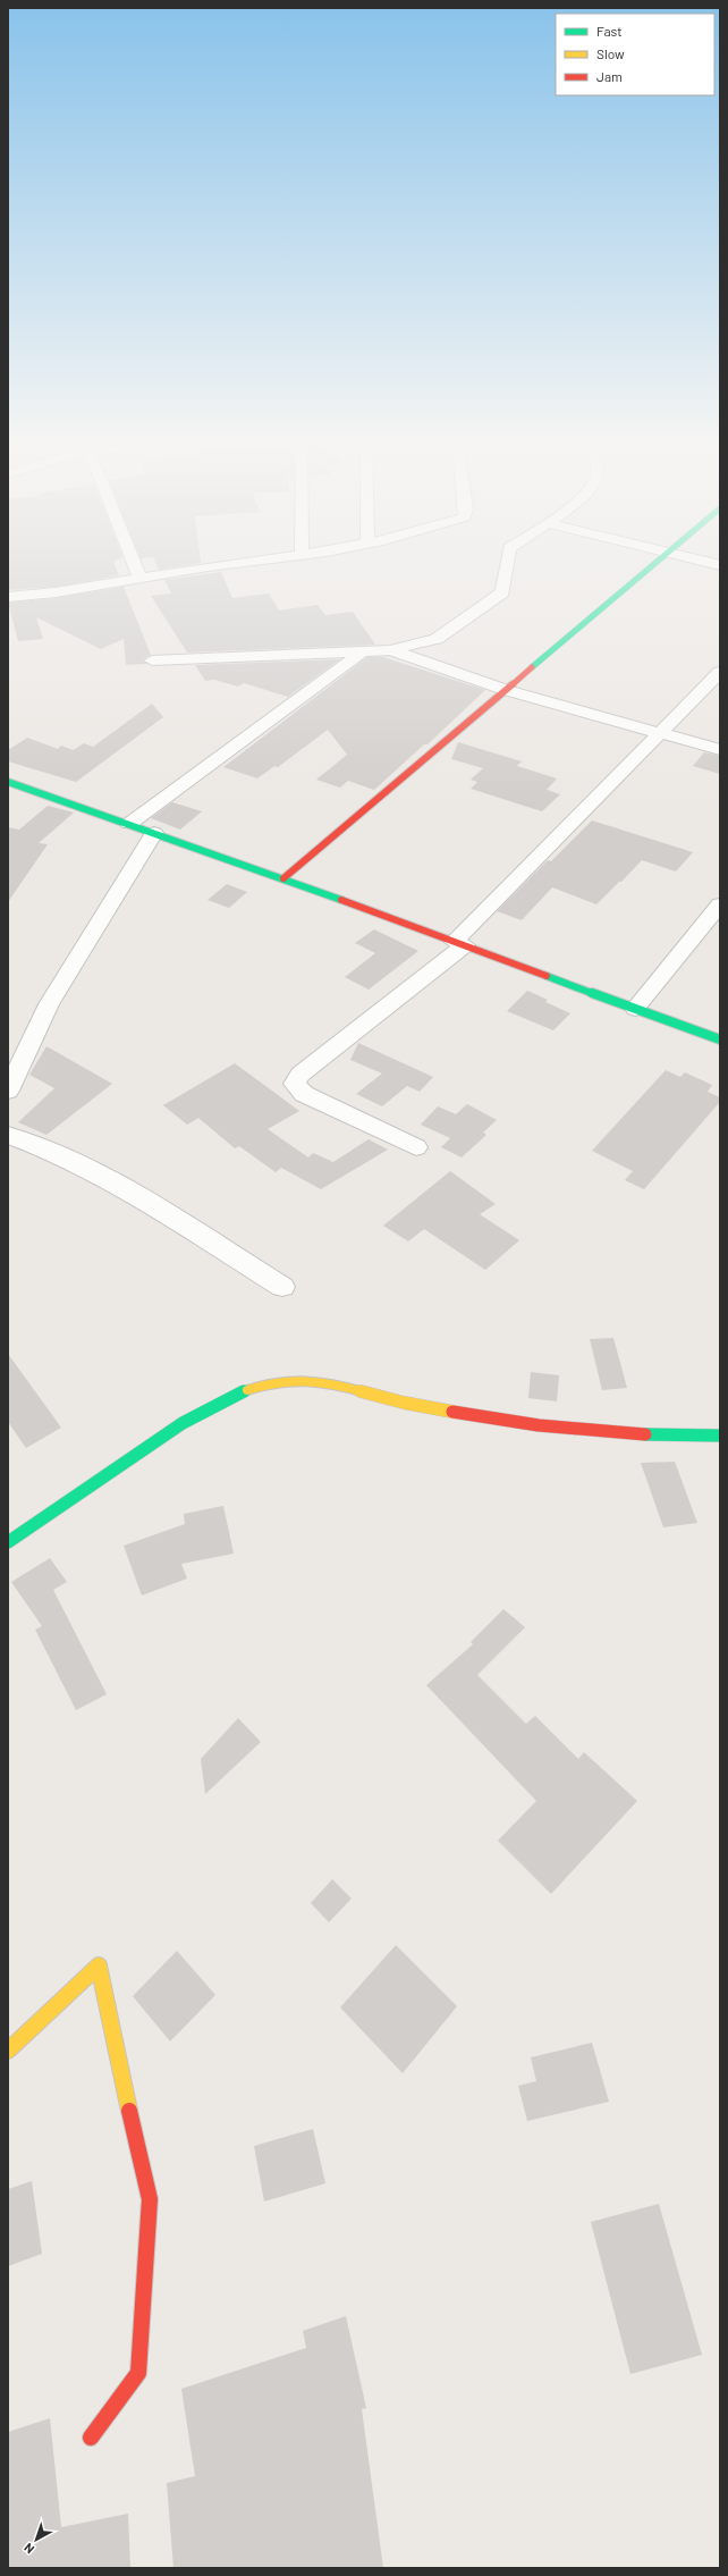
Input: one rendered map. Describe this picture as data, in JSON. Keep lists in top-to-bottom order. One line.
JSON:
{"legend":["Fast","Slow","Jam"],"north":"bottom left"}
